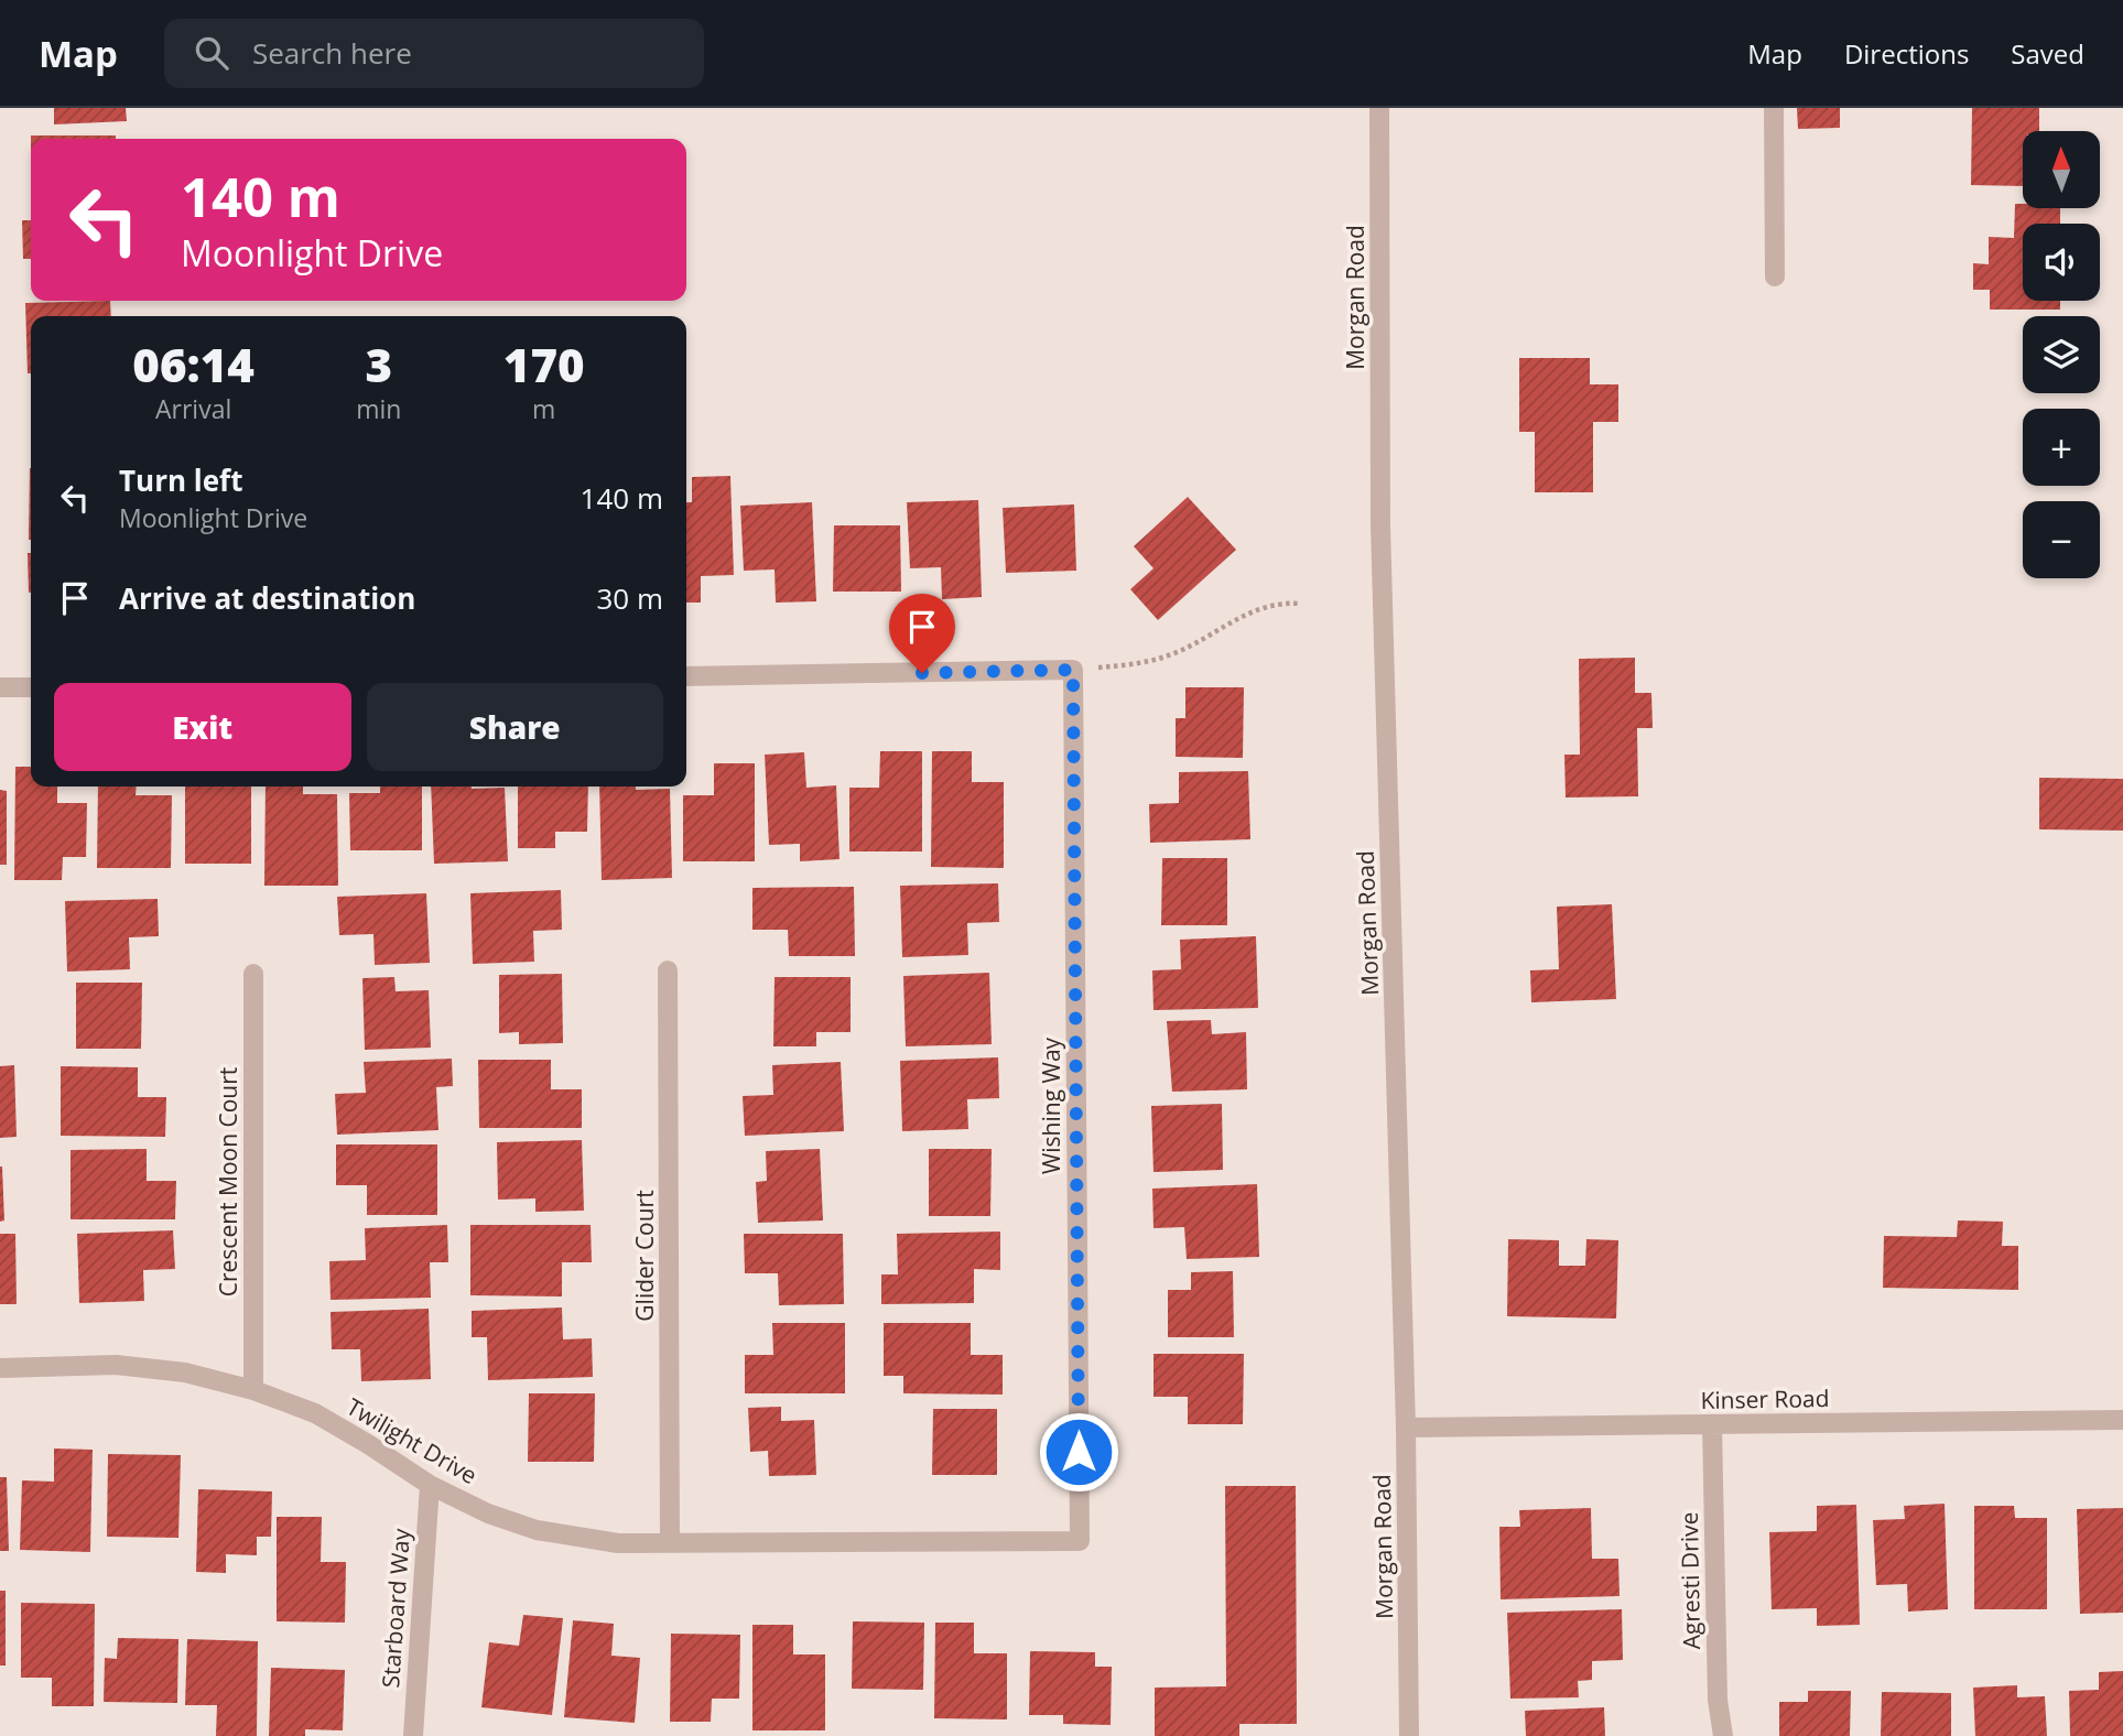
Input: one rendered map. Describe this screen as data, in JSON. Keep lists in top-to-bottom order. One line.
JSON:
{"streets":{"street":["Morgan Road","Wishing Way","Crescent Moon Court","Glider Court","Kinser Road","Twilight Drive","Agresti Drive","Starboard Way"]},"crossings":[["Morgan Road","Kinser Road"],["Wishing Way","Twilight Drive"],["Crescent Moon Court","Twilight Drive"],["Glider Court","Twilight Drive"],["Kinser Road","Agresti Drive"],["Twilight Drive","Starboard Way"]],"north":"top","page":{"header":"Map","search":"Search here","nav":["Map","Directions","Saved"],"map_buttons":["+","−"],"turn":["140 m","Moonlight Drive"],"eta":["06:14","Arrival","3","min","170","m"],"list":[{"name":"Turn left","note":"Moonlight Drive","value":"140 m"},{"name":"Arrive at destination","value":"30 m"}],"buttons":["Exit","Share"]}}
